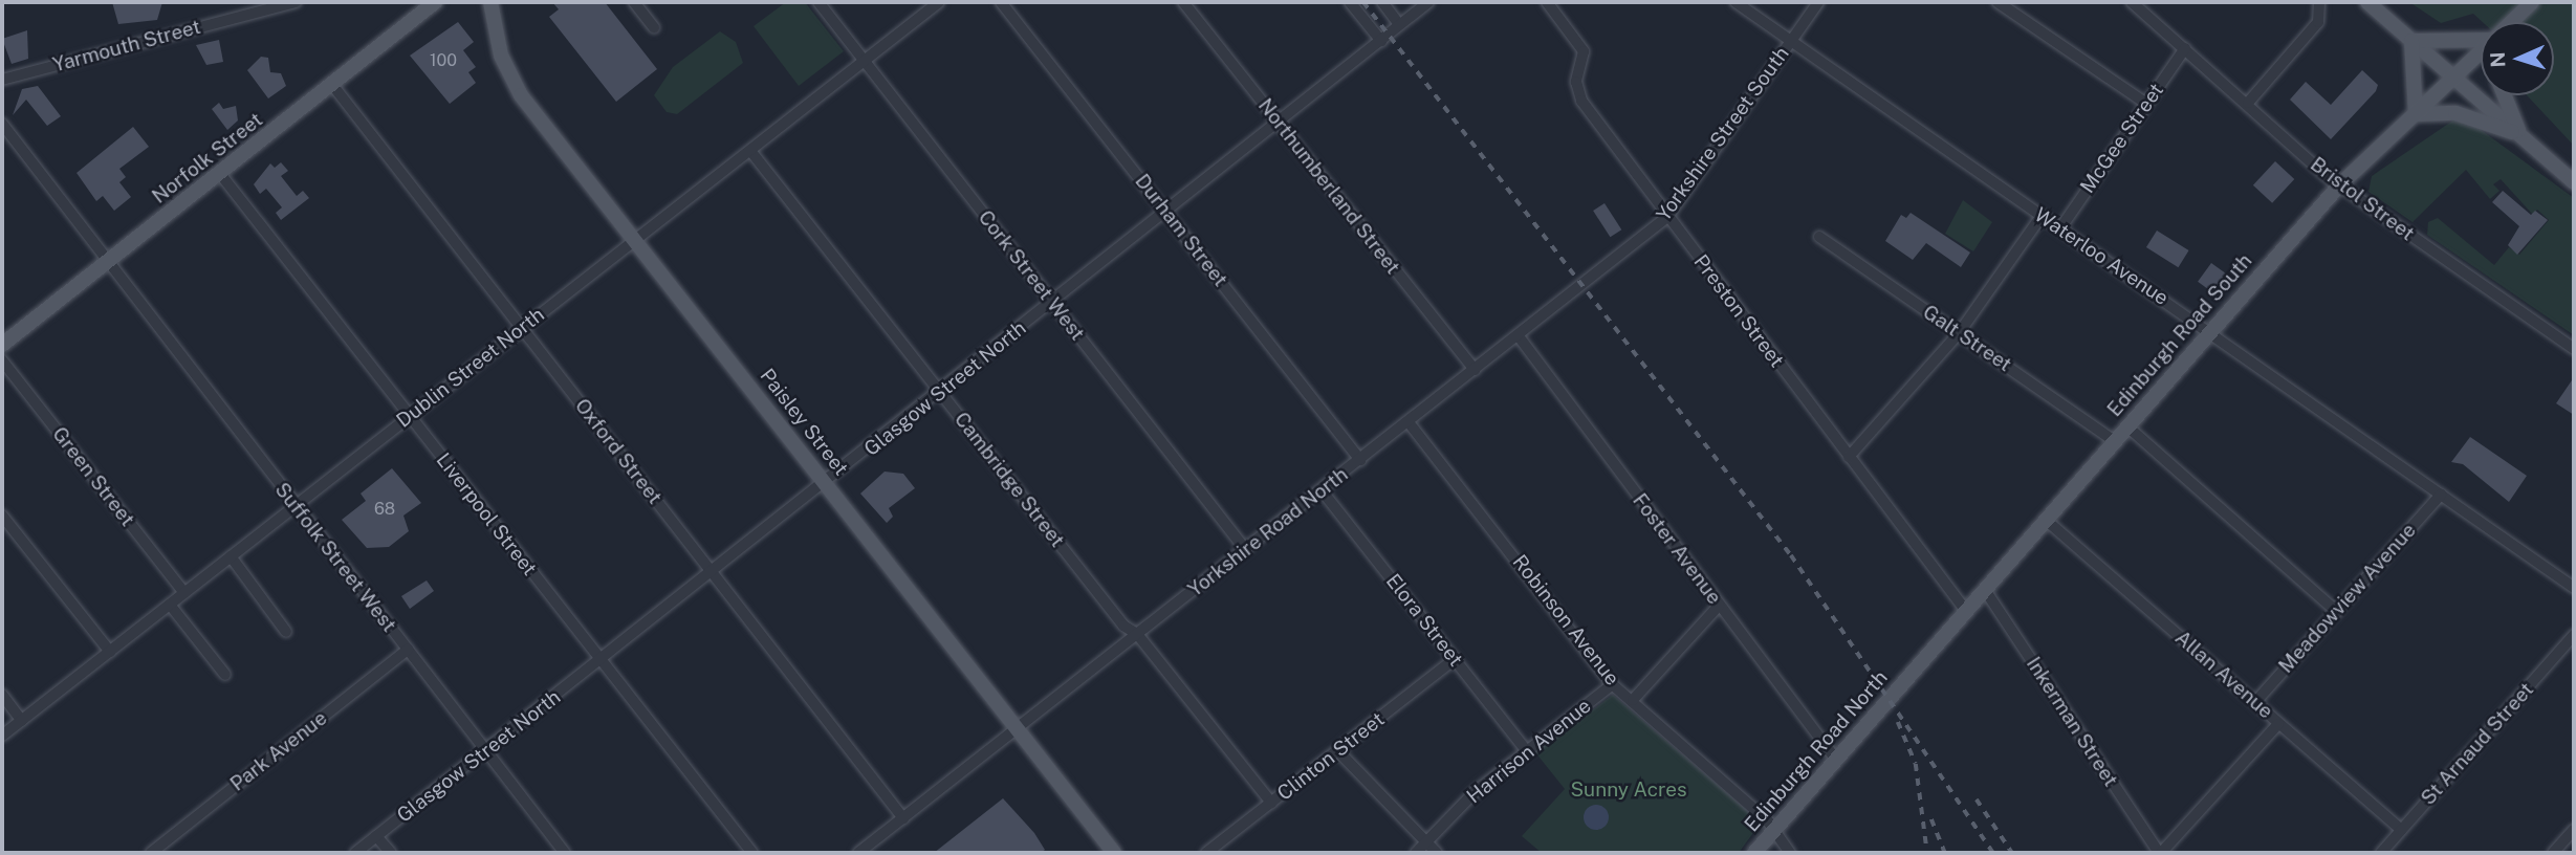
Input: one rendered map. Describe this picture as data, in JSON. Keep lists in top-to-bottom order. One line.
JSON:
{"streets":{"main road":["Norfolk Street","Edinburgh Road South","Paisley Street","Edinburgh Road North"],"street":["Yarmouth Street","Yorkshire Street South","McGee Street","Northumberland Street","Bristol Street","Durham Street","Waterloo Avenue","Cork Street West","Preston Street","Galt Street","Dublin Street North","Glasgow Street North","Oxford Street","Green Street","Cambridge Street","Liverpool Street","Yorkshire Road North","Foster Avenue","Suffolk Street West","Meadowview Avenue","Elora Street","Robinson Avenue","Allan Avenue","Inkerman Street","St Arnaud Street","Park Avenue","Harrison Avenue","Clinton Street"]},"crossings":[["Yorkshire Street South","Waterloo Avenue"],["Yorkshire Street South","Preston Street"],["Yorkshire Street South","Yorkshire Road North"],["Yorkshire Street South","Foster Avenue"],["McGee Street","Bristol Street"],["McGee Street","Waterloo Avenue"],["Norfolk Street","Oxford Street"],["Norfolk Street","Liverpool Street"],["Norfolk Street","Suffolk Street West"],["Northumberland Street","Glasgow Street North"],["Northumberland Street","Yorkshire Road North"],["Bristol Street","Edinburgh Road South"],["Durham Street","Glasgow Street North"],["Durham Street","Yorkshire Road North"],["Waterloo Avenue","Edinburgh Road South"],["Waterloo Avenue","Meadowview Avenue"],["Cork Street West","Dublin Street North"],["Cork Street West","Glasgow Street North"],["Cork Street West","Yorkshire Road North"],["Preston Street","Edinburgh Road South"],["Edinburgh Road South","Galt Street"],["Edinburgh Road South","Allan Avenue"],["Edinburgh Road South","Inkerman Street"],["Edinburgh Road South","Edinburgh Road North"],["Dublin Street North","Paisley Street"],["Dublin Street North","Oxford Street"],["Dublin Street North","Green Street"],["Dublin Street North","Cambridge Street"],["Dublin Street North","Liverpool Street"],["Dublin Street North","Suffolk Street West"],["Glasgow Street North","Paisley Street"],["Glasgow Street North","Oxford Street"],["Glasgow Street North","Cambridge Street"],["Glasgow Street North","Liverpool Street"],["Glasgow Street North","Suffolk Street West"],["Paisley Street","Yorkshire Road North"],["Oxford Street","Yorkshire Road North"],["Cambridge Street","Yorkshire Road North"],["Cambridge Street","Clinton Street"],["Yorkshire Road North","Foster Avenue"],["Yorkshire Road North","Elora Street"],["Yorkshire Road North","Robinson Avenue"],["Foster Avenue","Edinburgh Road North"],["Suffolk Street West","Park Avenue"],["Meadowview Avenue","Allan Avenue"],["Elora Street","Harrison Avenue"],["Elora Street","Clinton Street"],["Robinson Avenue","Harrison Avenue"],["Robinson Avenue","Edinburgh Road North"],["Allan Avenue","St Arnaud Street"]],"parks":["Sunny Acres"],"house_numbers":["100","68"],"north":"left"}
